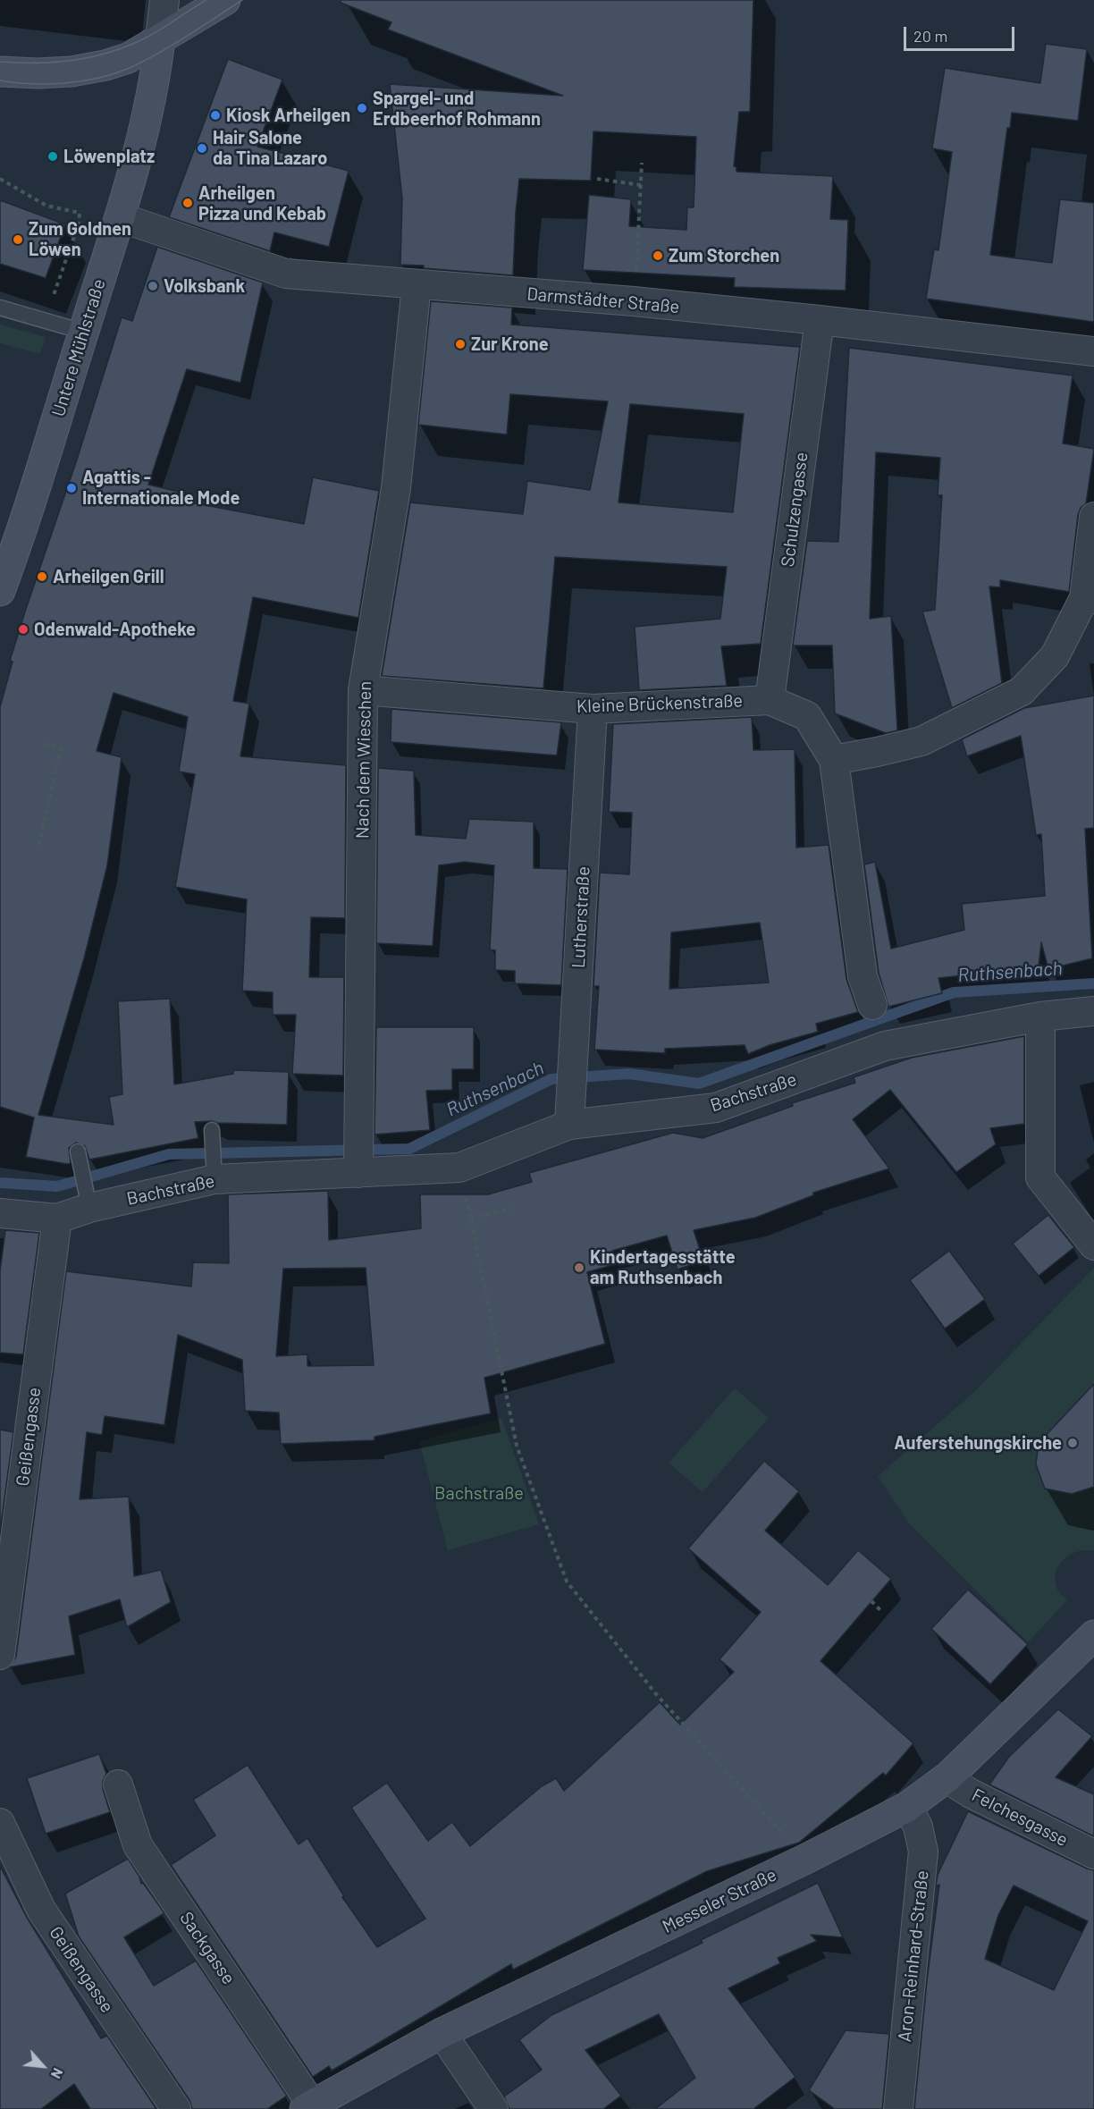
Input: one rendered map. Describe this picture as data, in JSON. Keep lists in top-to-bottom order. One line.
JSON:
{"streets":{"street":["Darmstädter Straße","Untere Mühlstraße","Schulzengasse","Kleine Brückenstraße","Nach dem Wieschen","Lutherstraße","Bachstraße","Geißengasse","Felchesgasse","Messeler Straße","Sackgasse","Aron-Reinhard-Straße"]},"crossings":[["Darmstädter Straße","Untere Mühlstraße"],["Darmstädter Straße","Schulzengasse"],["Darmstädter Straße","Nach dem Wieschen"],["Schulzengasse","Kleine Brückenstraße"],["Kleine Brückenstraße","Nach dem Wieschen"],["Kleine Brückenstraße","Lutherstraße"],["Nach dem Wieschen","Bachstraße"],["Lutherstraße","Bachstraße"],["Bachstraße","Geißengasse"],["Felchesgasse","Messeler Straße"],["Messeler Straße","Sackgasse"],["Messeler Straße","Aron-Reinhard-Straße"]],"water":["Ruthsenbach"],"parks":["Bachstraße"],"places":["Spargel- und Erdbeerhof Rohmann","Kiosk Arheilgen","Hair Salone da Tina Lazaro","Löwenplatz","Arheilgen Pizza und Kebab","Zum Goldnen Löwen","Zum Storchen","Volksbank","Zur Krone","Agattis - Internationale Mode","Arheilgen Grill","Odenwald-Apotheke","Kindertagesstätte am Ruthsenbach","Auferstehungskirche"],"scale_bar":"20 m","north":"bottom right"}
